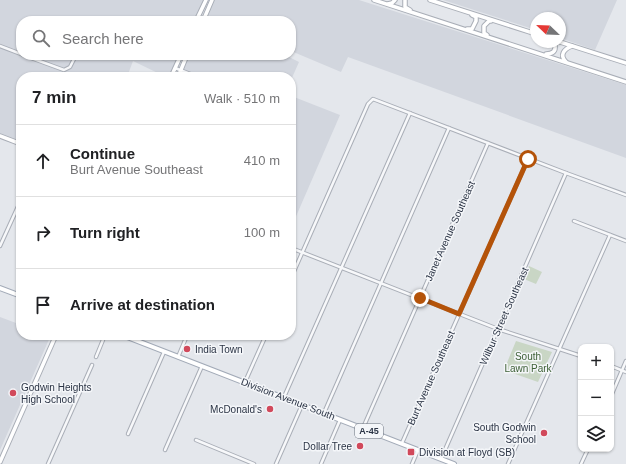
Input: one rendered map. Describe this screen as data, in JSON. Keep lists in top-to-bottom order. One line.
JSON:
{"streets":{"main road":["Division Avenue South","A-45"],"street":["Janet Avenue Southeast","Wilbur Street Southeast","Burt Avenue Southeast"]},"crossings":[["Janet Avenue Southeast","Division Avenue South"],["Wilbur Street Southeast","Division Avenue South"],["Burt Avenue Southeast","Division Avenue South"]],"parks":["South Lawn Park"],"places":{"other":["India Town","Godwin Heights High School","McDonald's","South Godwin School","Dollar Tree"],"transit":["Division at Floyd (SB)"]},"north":"top left","page":{"search":"Search here","heading":["7 min","Walk · 510 m"],"list":[["Continue","Burt Avenue Southeast","410 m"],["Turn right","100 m"],"Arrive at destination"],"map_buttons":["+","−"]}}
